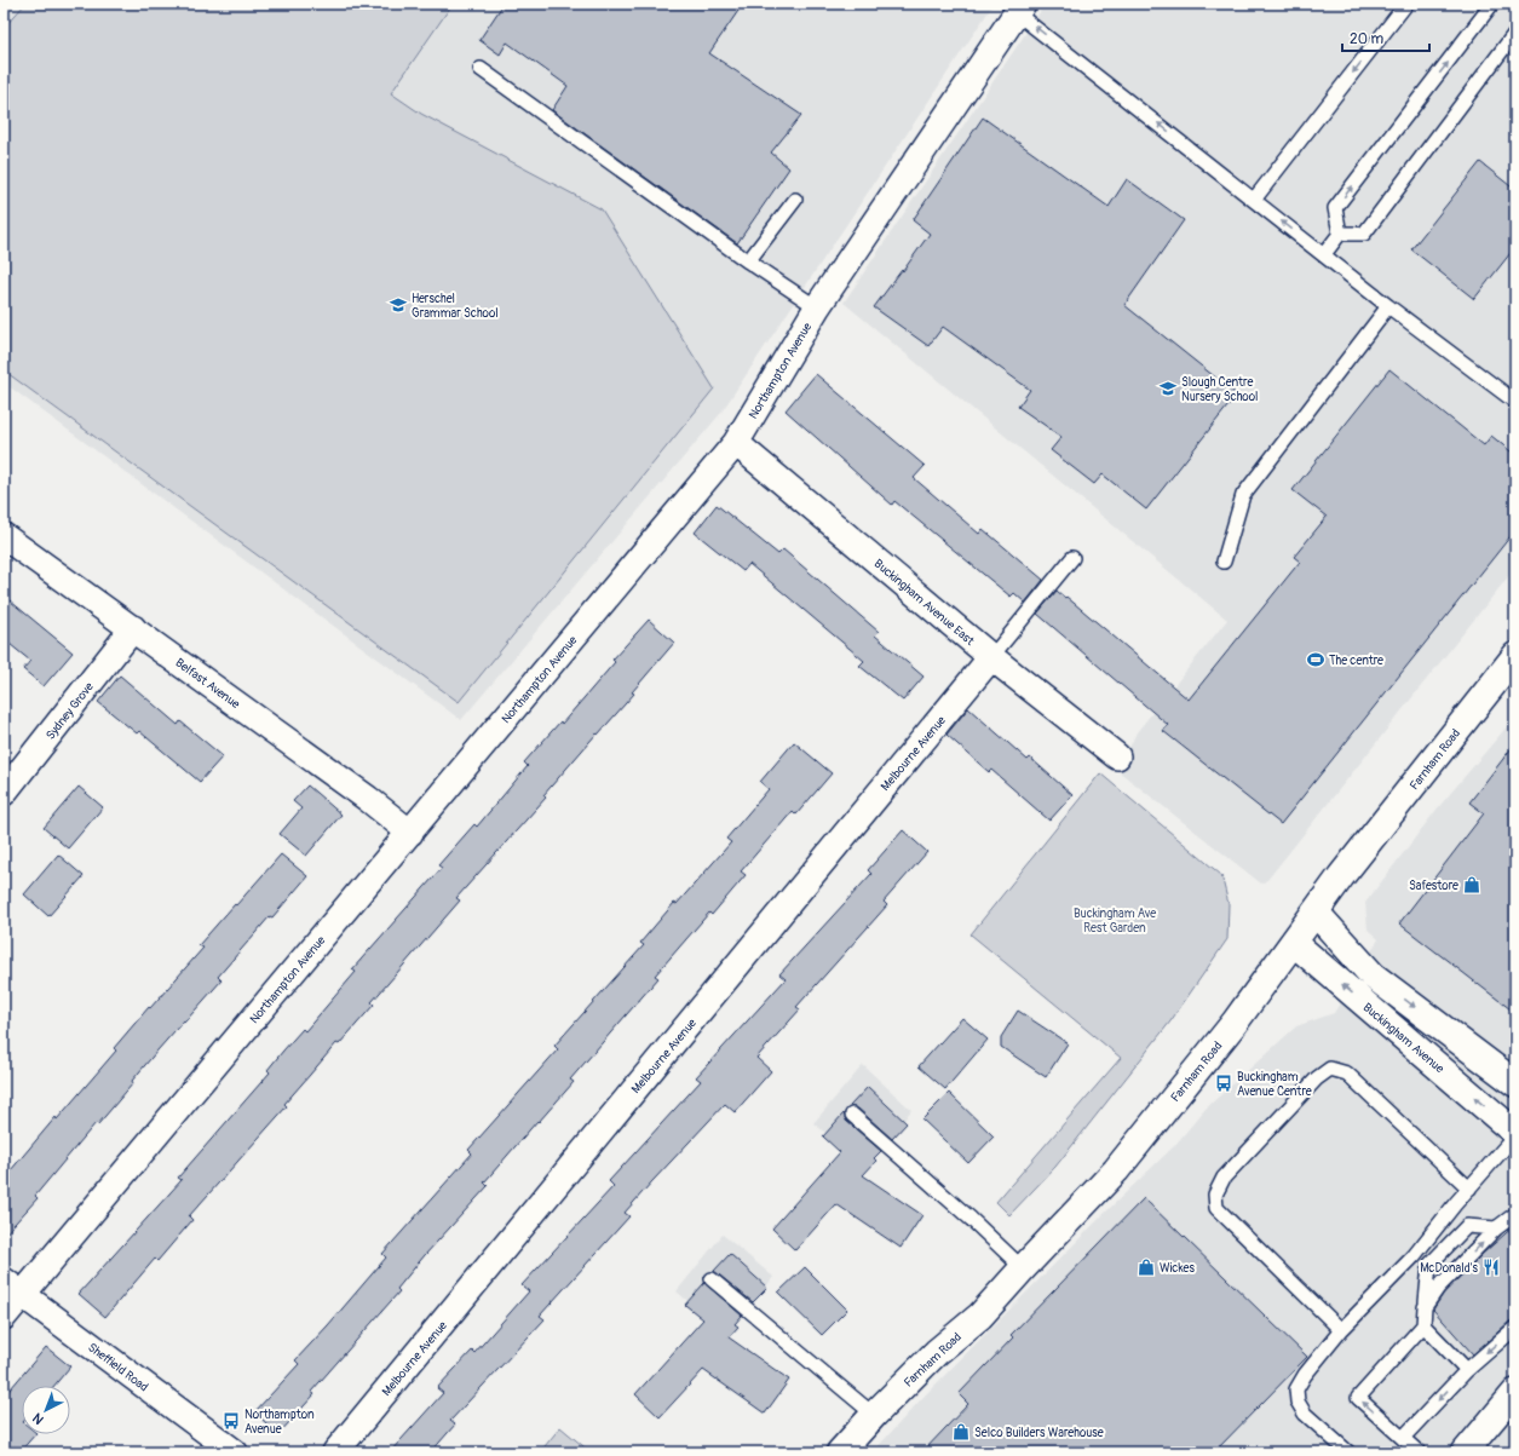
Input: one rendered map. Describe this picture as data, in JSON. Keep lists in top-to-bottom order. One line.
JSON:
{"streets":{"main road":["Farnham Road","Buckingham Avenue"],"street":["Northampton Avenue","Buckingham Avenue East","Belfast Avenue","Sydney Grove","Melbourne Avenue","Sheffield Road"]},"crossings":[["Northampton Avenue","Buckingham Avenue East"],["Northampton Avenue","Belfast Avenue"],["Northampton Avenue","Sheffield Road"],["Buckingham Avenue East","Melbourne Avenue"],["Belfast Avenue","Sydney Grove"],["Farnham Road","Buckingham Avenue"]],"parks":["Buckingham Ave Rest Garden"],"places":{"school or university":["Herschel Grammar School","Slough Centre Nursery School"],"sports":["The centre"],"shop":["Safestore","Wickes","Selco Builders Warehouse"],"bus stop":["Buckingham Avenue Centre","Northampton Avenue"],"restaurant":["McDonald's"]},"scale_bar":"20 m","north":"bottom left"}
